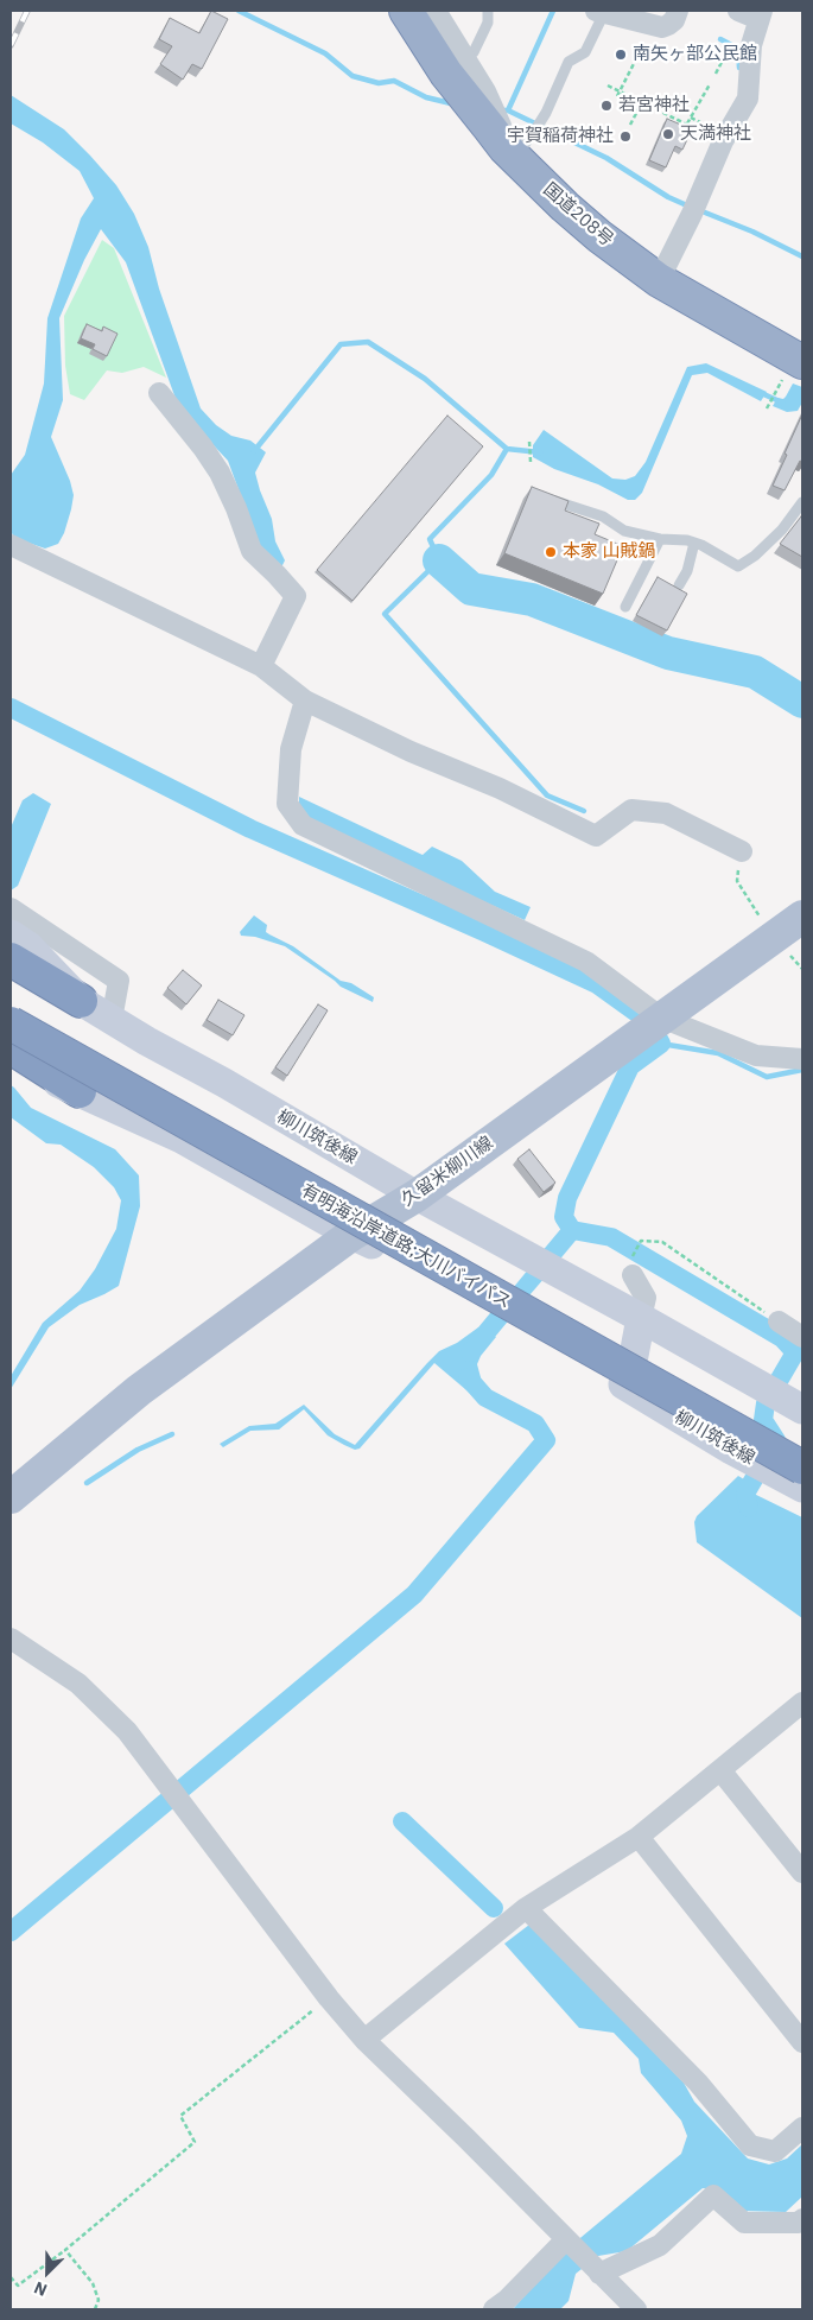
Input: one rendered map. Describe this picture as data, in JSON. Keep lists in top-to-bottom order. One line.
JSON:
{"streets":{"highway":["国道208号","有明海沿岸道路;大川バイパス"],"main road":["柳川筑後線","久留米柳川線"]},"crossings":[["柳川筑後線","久留米柳川線"]],"places":["南矢ヶ部公民館","若宮神社","天満神社","宇賀稲荷神社","本家 山賊鍋"],"north":"bottom left"}
